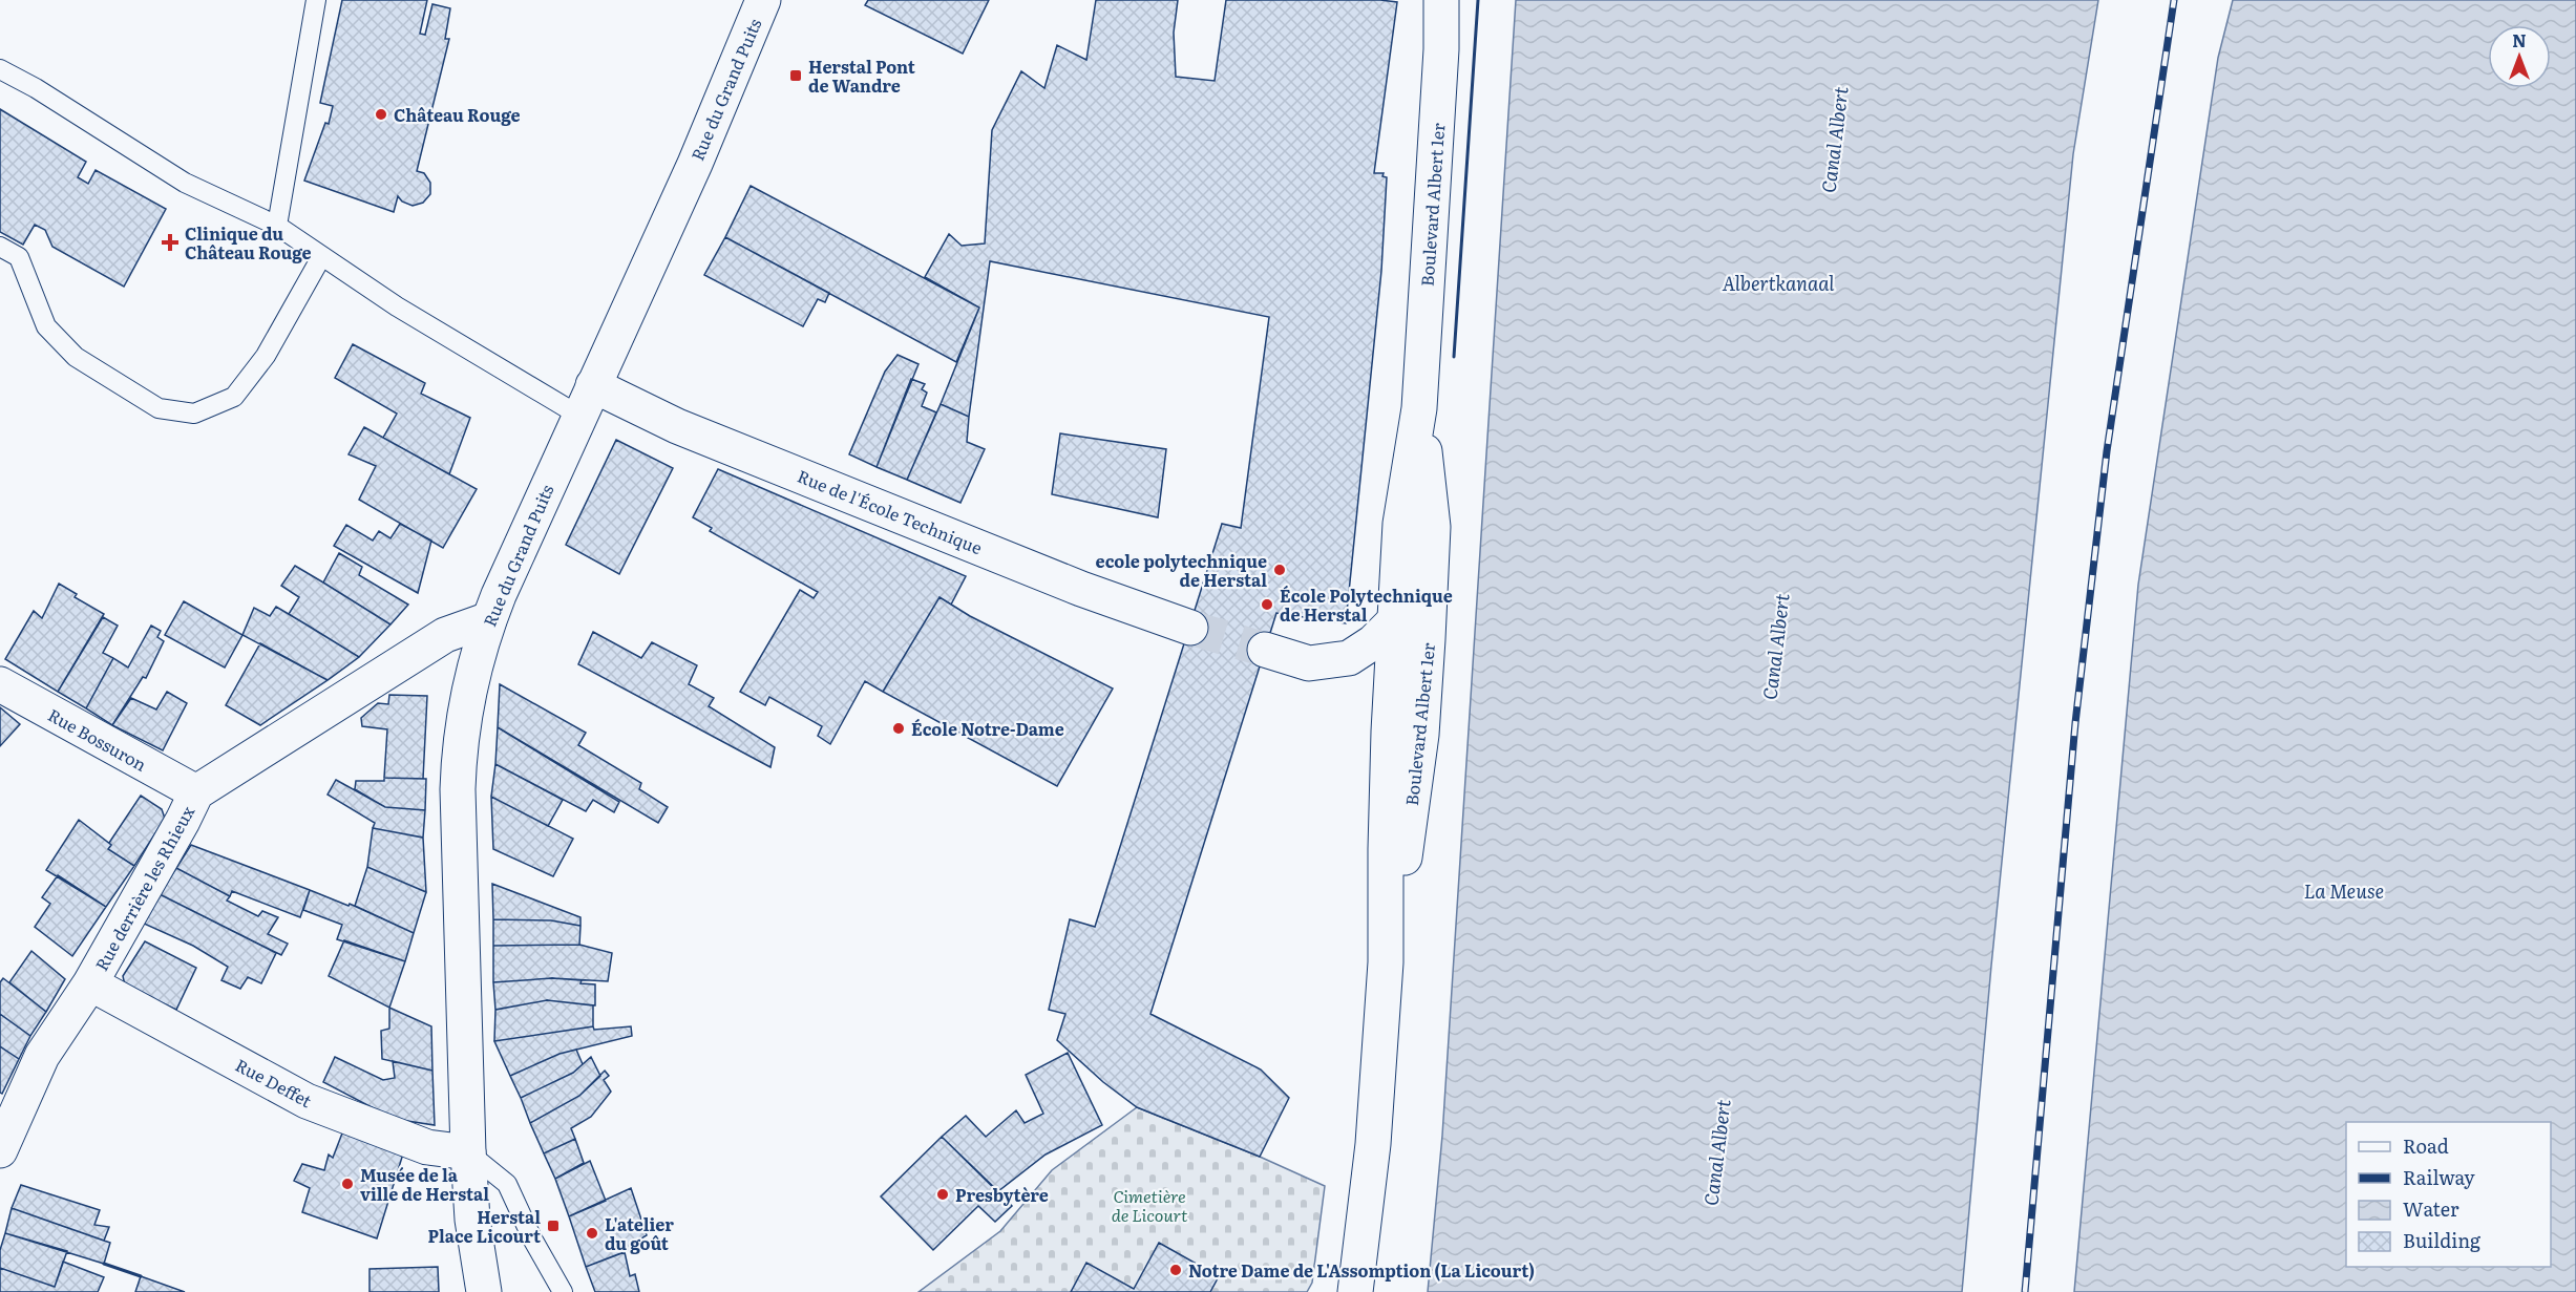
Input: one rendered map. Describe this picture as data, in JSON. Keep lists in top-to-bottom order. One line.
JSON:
{"streets":{"street":["Rue du Grand Puits","Boulevard Albert 1er","Rue de l'École Technique","Rue Bossuron","Rue derrière les Rhieux","Rue Deffet"]},"crossings":[["Rue du Grand Puits","Rue de l'École Technique"],["Rue du Grand Puits","Rue derrière les Rhieux"],["Rue du Grand Puits","Rue Deffet"],["Rue Bossuron","Rue derrière les Rhieux"],["Rue derrière les Rhieux","Rue Deffet"]],"water":["Canal Albert","Albertkanaal","La Meuse"],"parks":["Cimetière de Licourt"],"places":{"transit":["Herstal Pont de Wandre","Herstal Place Licourt"],"other":["Château Rouge","ecole polytechnique de Herstal","École Polytechnique de Herstal","École Notre-Dame","Musée de la ville de Herstal","Presbytère","L'atelier du goût","Notre Dame de L'Assomption (La Licourt)"],"health":["Clinique du Château Rouge"]},"legend":["Road","Railway","Water","Building"],"north":"top"}
